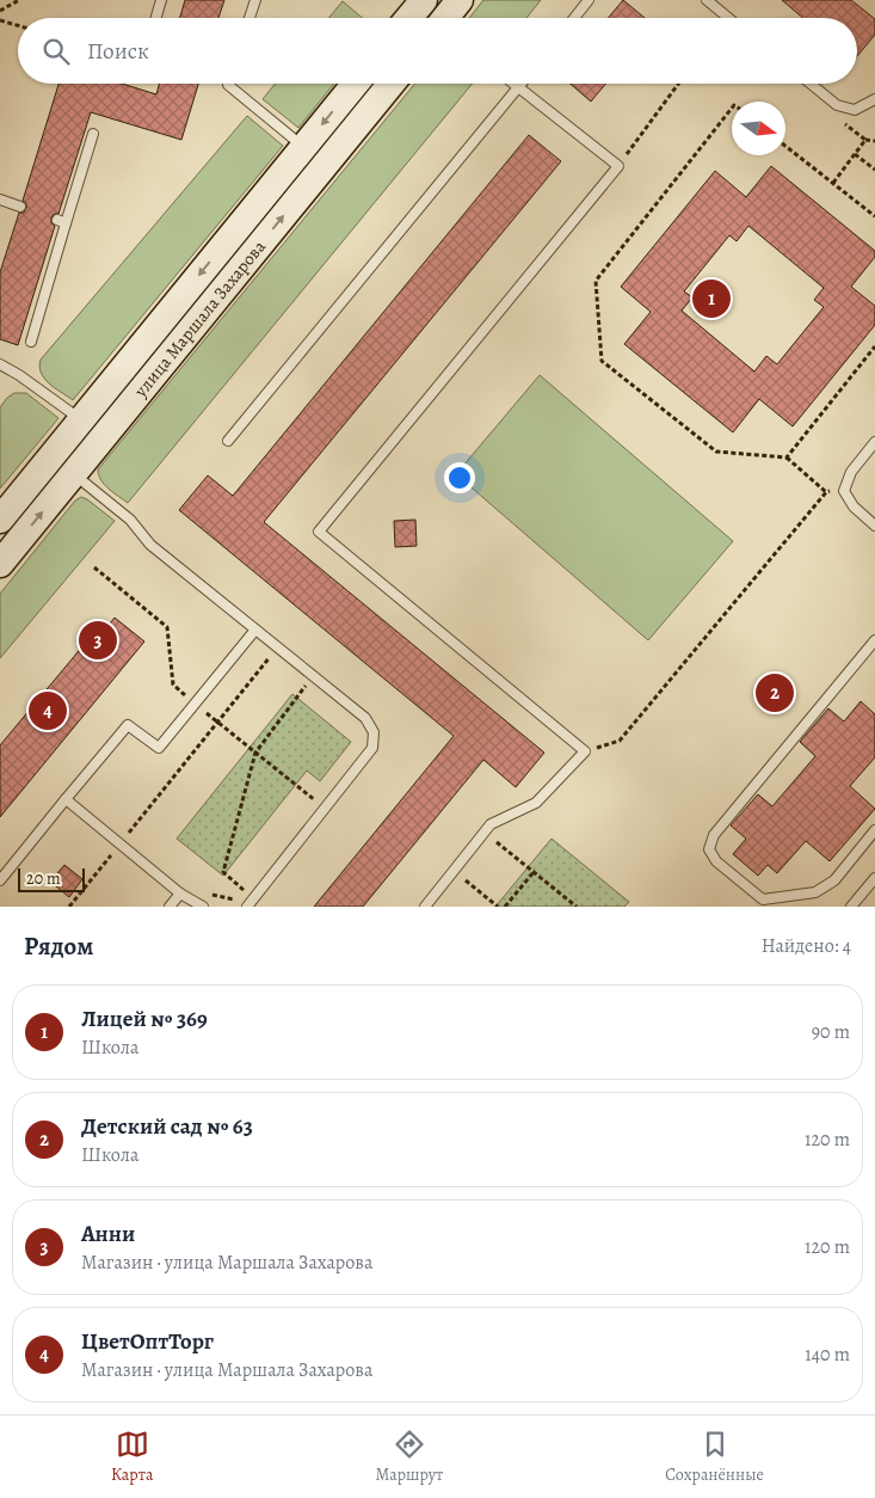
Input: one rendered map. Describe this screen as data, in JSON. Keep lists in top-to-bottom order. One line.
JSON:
{"streets":{"street":["улица Маршала Захарова"]},"scale_bar":"20 m","north":"right","page":{"search":"Поиск","pins":["1","3","2","4"],"scale":"20 m","heading":["Рядом","Найдено: 4"],"list":[{"mark":"1","name":"Лицей № 369","note":"Школа","value":"90 m"},{"mark":"2","name":"Детский сад № 63","note":"Школа","value":"120 m"},{"mark":"3","name":"Анни","note":"Магазин · улица Маршала Захарова","value":"120 m"},{"mark":"4","name":"ЦветОптТорг","note":"Магазин · улица Маршала Захарова","value":"140 m"}],"nav":["Карта","Маршрут","Сохранённые"]}}
